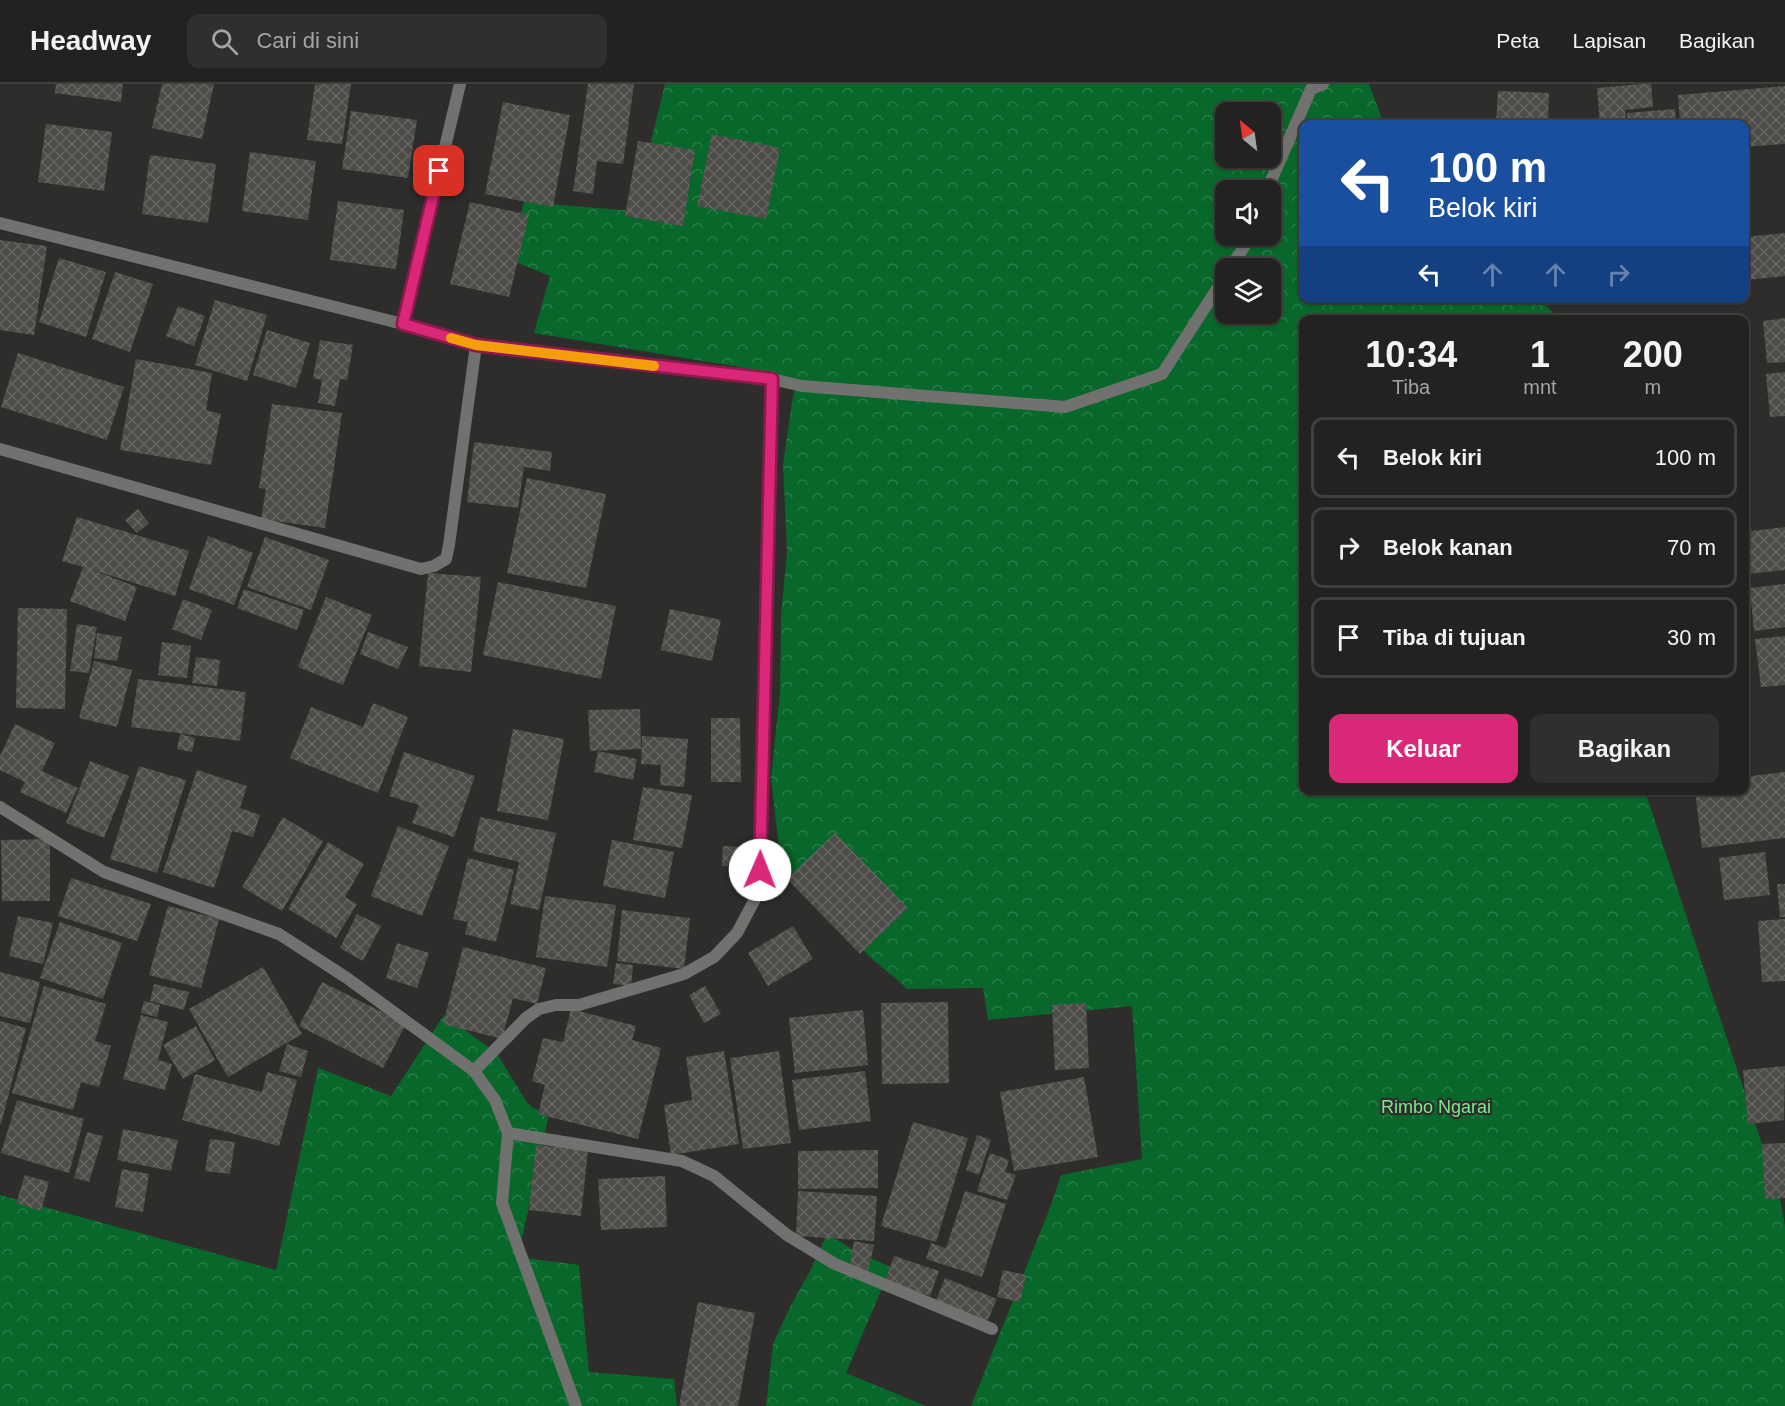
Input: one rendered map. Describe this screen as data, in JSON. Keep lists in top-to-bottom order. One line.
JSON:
{"parks":["Rimbo Ngarai"],"north":"top left","page":{"header":"Headway","search":"Cari di sini","nav":["Peta","Lapisan","Bagikan"],"turn":["100 m","Belok kiri"],"eta":["10:34","Tiba","1","mnt","200","m"],"list":[{"name":"Belok kiri","value":"100 m"},{"name":"Belok kanan","value":"70 m"},{"name":"Tiba di tujuan","value":"30 m"}],"buttons":["Keluar","Bagikan"]}}
